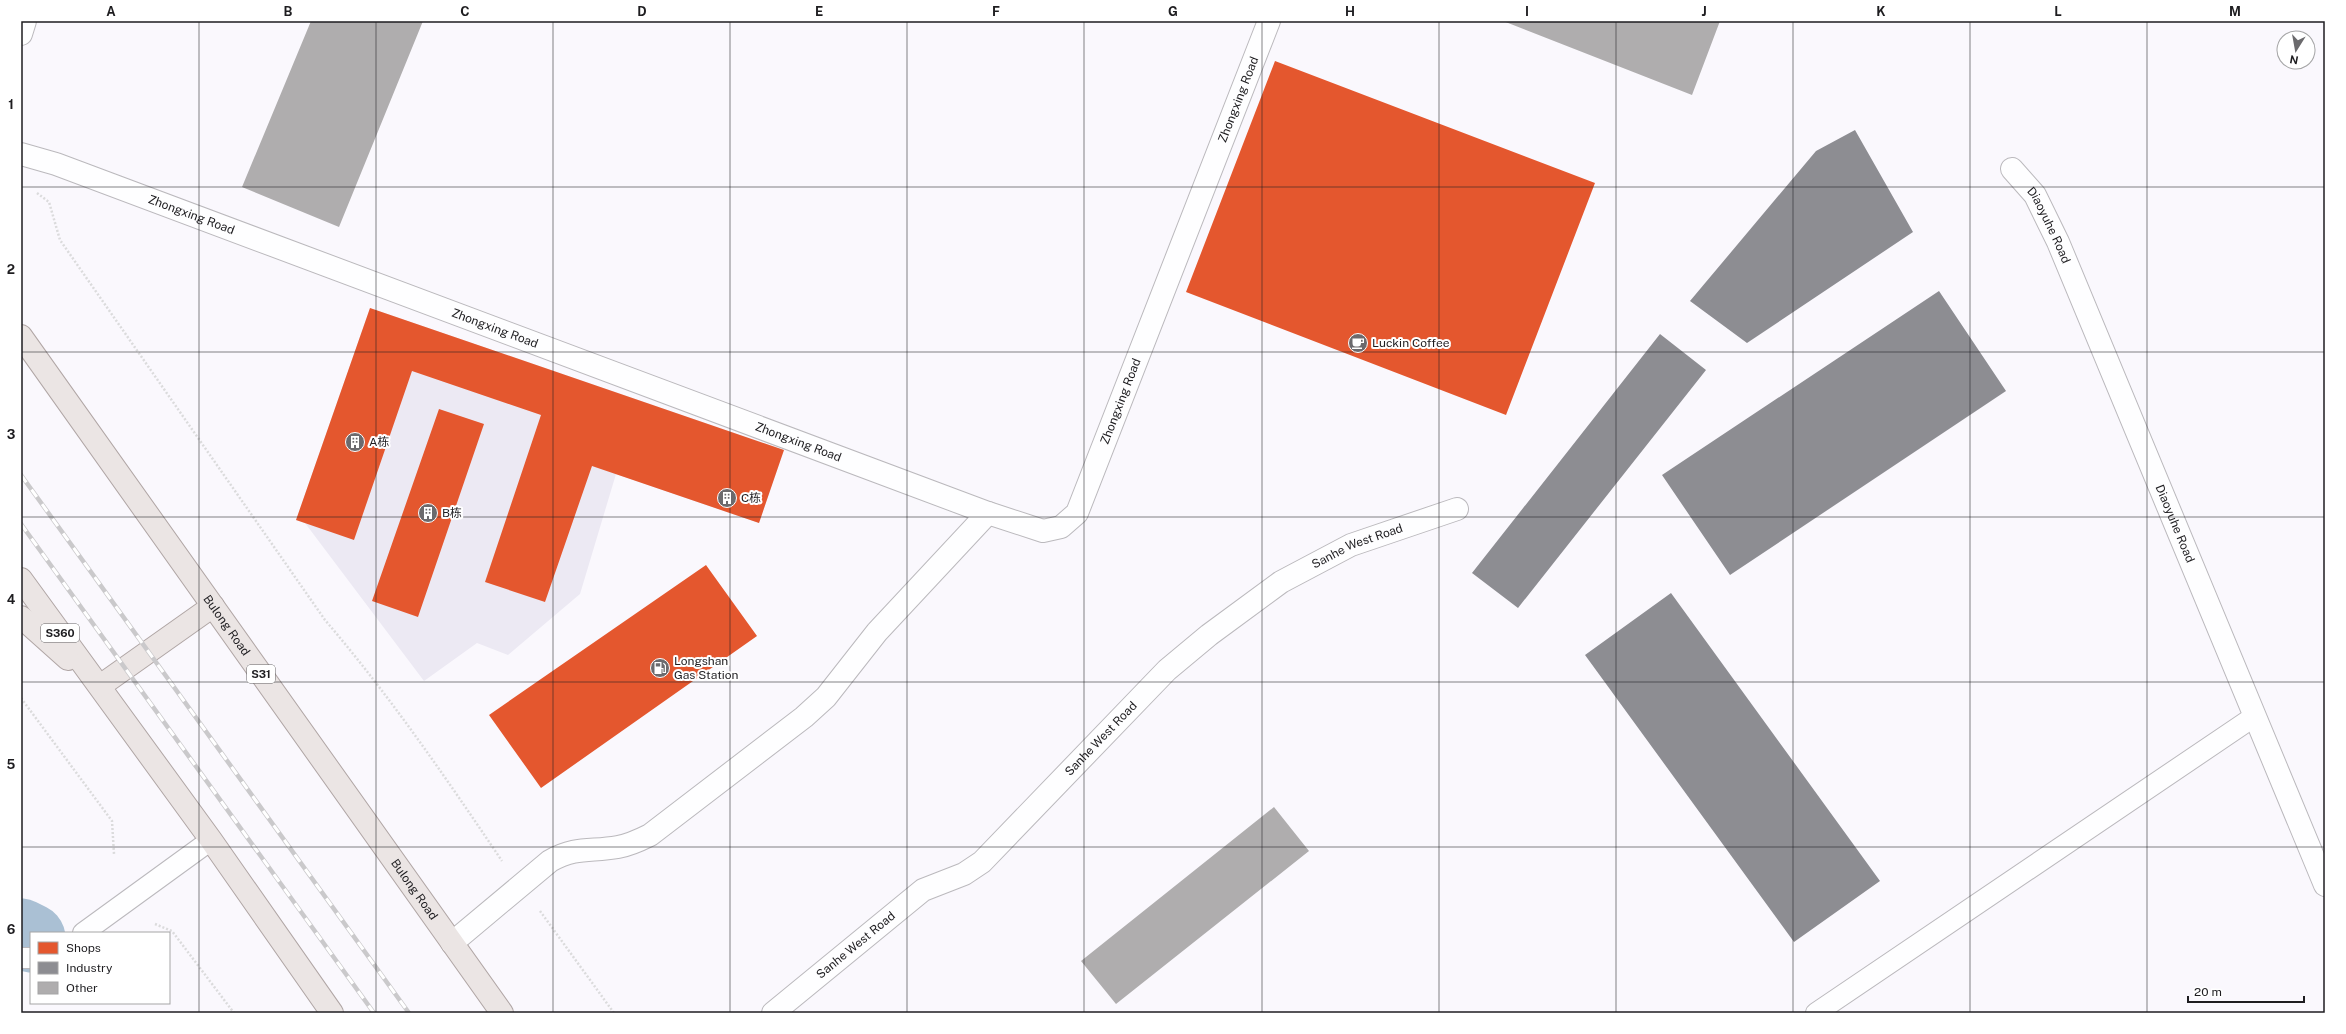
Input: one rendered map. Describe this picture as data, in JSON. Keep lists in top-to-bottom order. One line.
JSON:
{"streets":{"main road":["Bulong Road","S360","S31"],"street":["Zhongxing Road","Diaoyuhe Road","Sanhe West Road"]},"places":{"cafe":["Luckin Coffee"],"building":["A栋","C栋","B栋"],"fuel station":["Longshan Gas Station"]},"legend":["Shops","Industry","Other"],"scale_bar":"20 m","north":"bottom","grid":{"columns":["A","B","C","D","E","F","G","H","I","J","K","L","M"],"rows":["1","2","3","4","5","6"]}}
